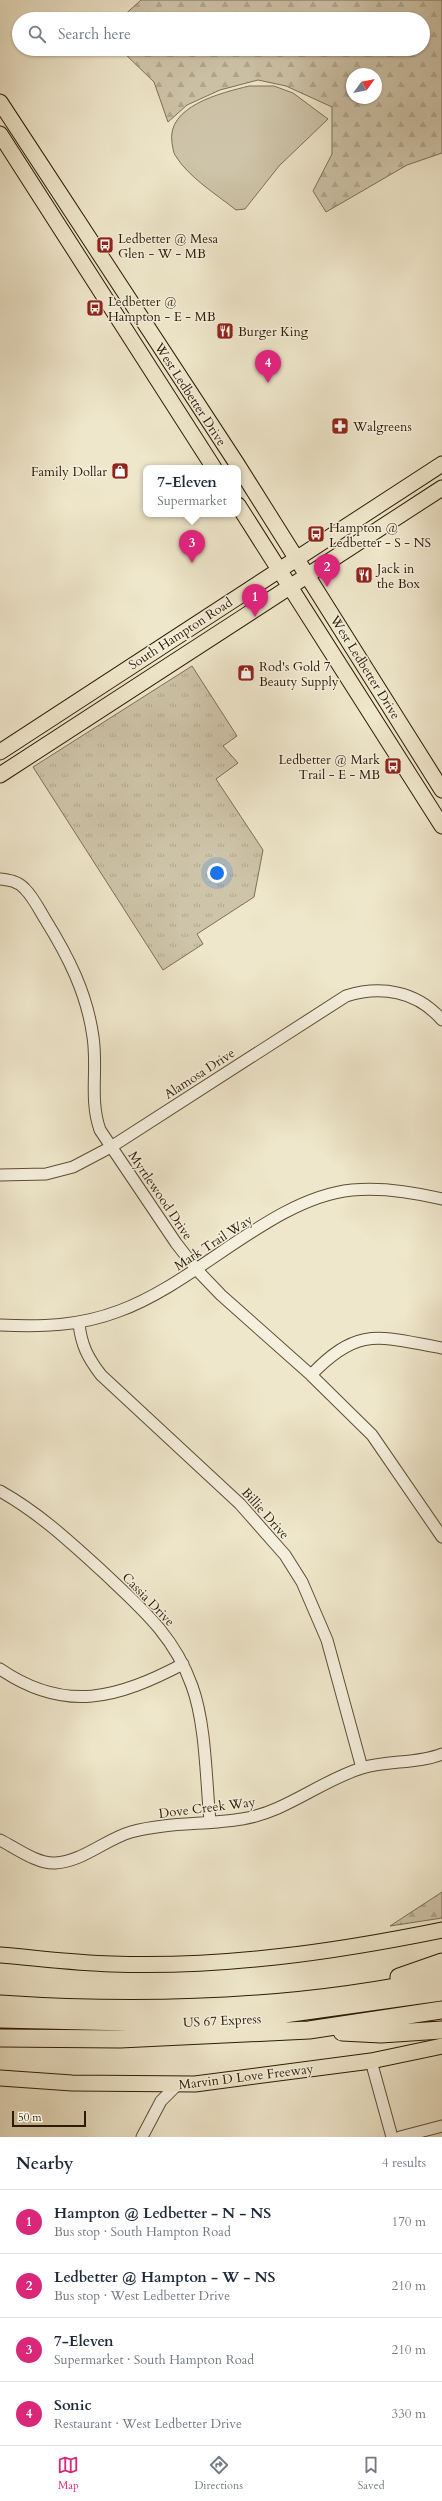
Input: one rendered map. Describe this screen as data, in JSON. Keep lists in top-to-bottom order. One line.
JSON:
{"streets":{"highway":["US 67 Express"],"main road":["West Ledbetter Drive","South Hampton Road","Marvin D Love Freeway"],"street":["Alamosa Drive","Myrtlewood Drive","Mark Trail Way","Billie Drive","Cassia Drive","Dove Creek Way"]},"crossings":[["West Ledbetter Drive","South Hampton Road"],["Alamosa Drive","Myrtlewood Drive"],["Myrtlewood Drive","Mark Trail Way"],["Mark Trail Way","Billie Drive"],["Billie Drive","Dove Creek Way"],["Cassia Drive","Dove Creek Way"]],"places":{"bus stop":["Ledbetter @ Mesa Glen - W - MB","Ledbetter @ Hampton - E - MB","Hampton @ Ledbetter - S - NS","Ledbetter @ Mark Trail - E - MB"],"restaurant":["Burger King","Jack in the Box"],"pharmacy":["Walgreens"],"shop":["Family Dollar","Rod's Gold 7 Beauty Supply"]},"scale_bar":"50 m","north":"top right","page":{"search":"Search here","pins":["4","3","2","1"],"popup":["7-Eleven","Supermarket"],"scale":"50 m","heading":["Nearby","4 results"],"list":[{"mark":"1","name":"Hampton @ Ledbetter - N - NS","note":"Bus stop · South Hampton Road","value":"170 m"},{"mark":"2","name":"Ledbetter @ Hampton - W - NS","note":"Bus stop · West Ledbetter Drive","value":"210 m"},{"mark":"3","name":"7-Eleven","note":"Supermarket · South Hampton Road","value":"210 m"},{"mark":"4","name":"Sonic","note":"Restaurant · West Ledbetter Drive","value":"330 m"}],"nav":["Map","Directions","Saved"]}}
